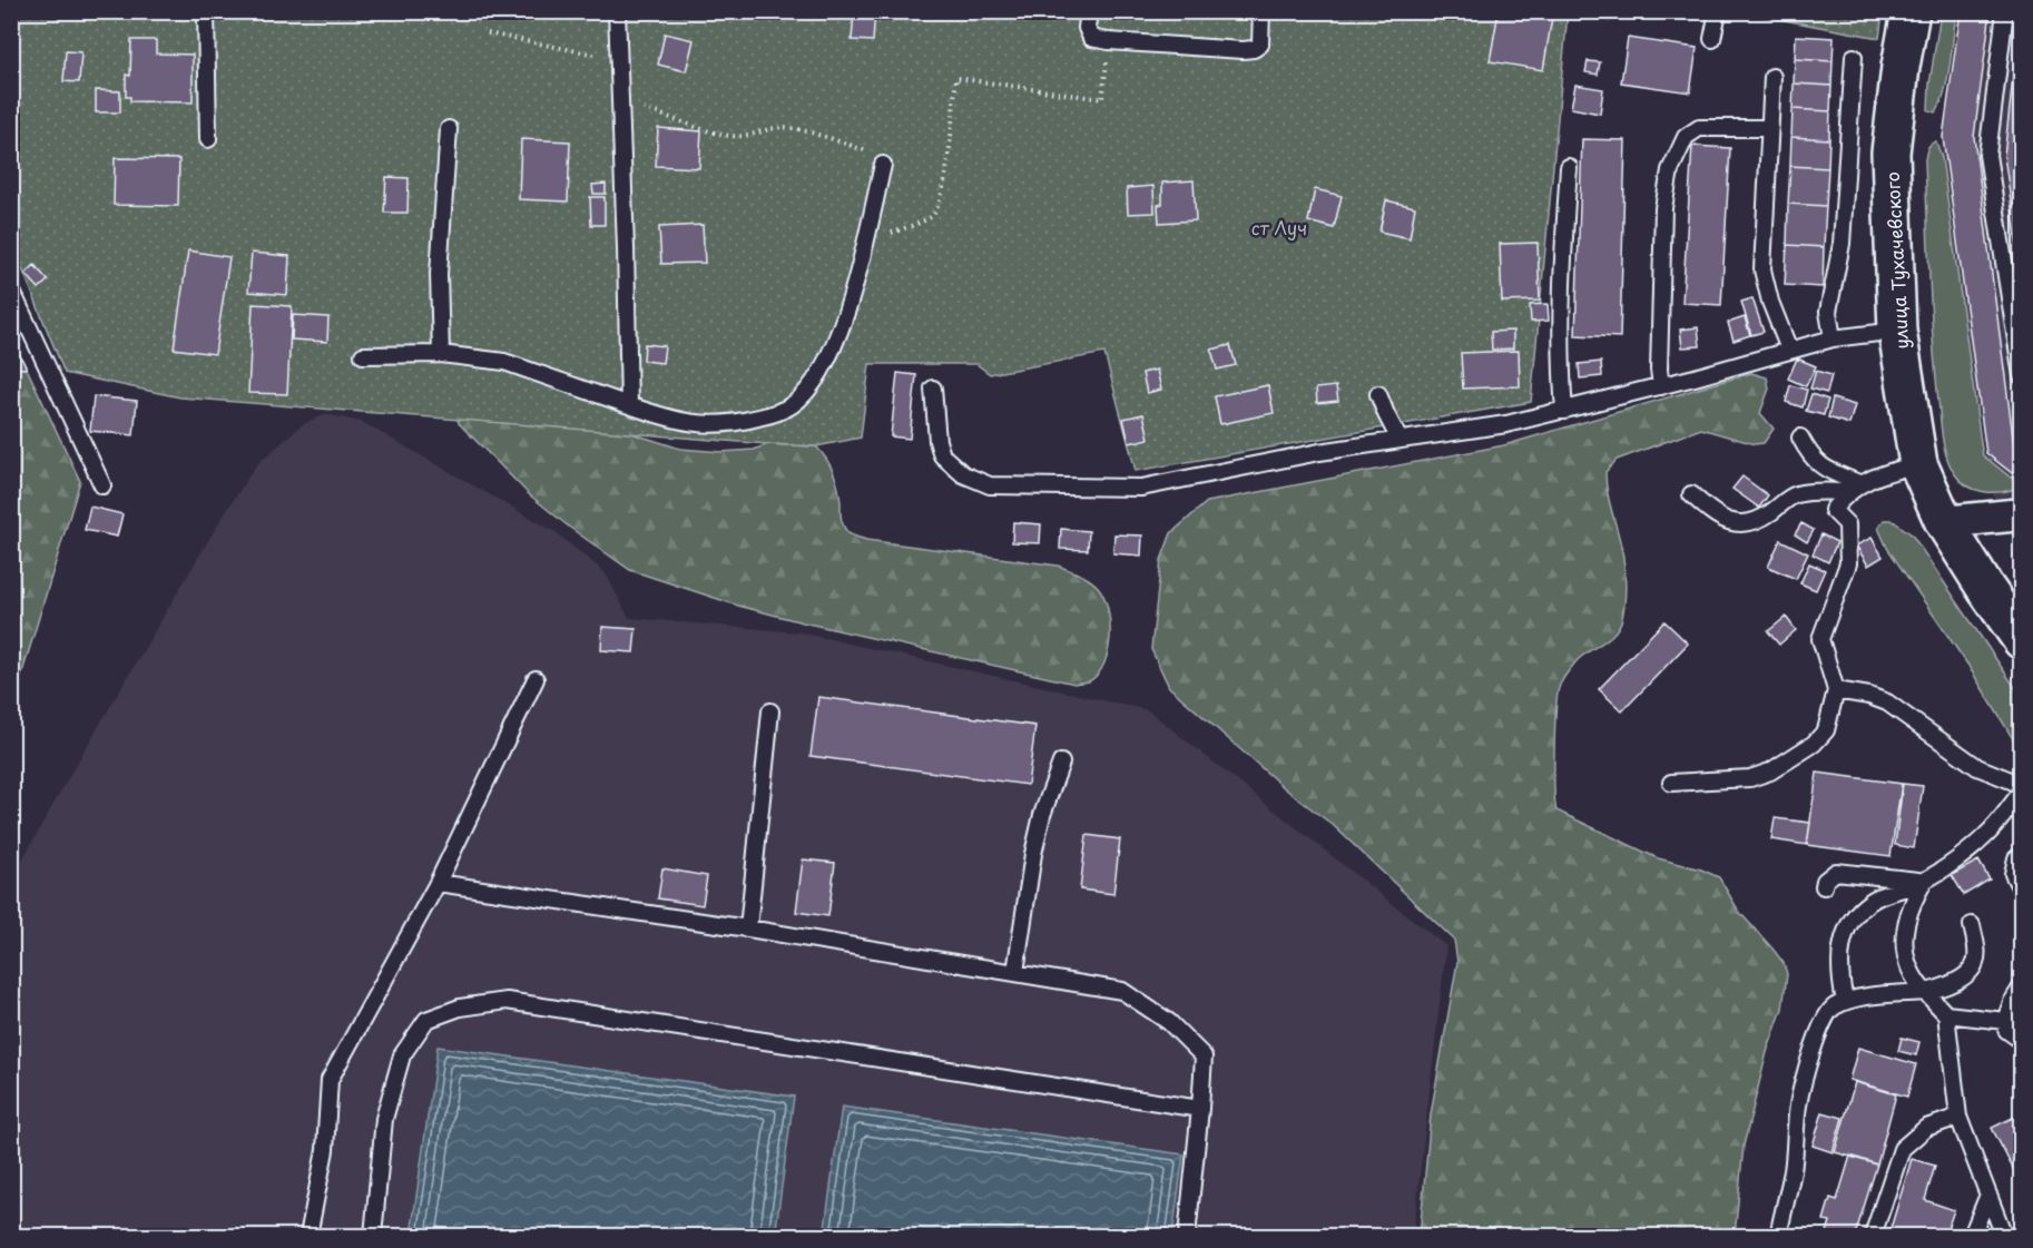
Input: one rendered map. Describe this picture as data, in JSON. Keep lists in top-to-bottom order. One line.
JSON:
{"streets":{"street":["улица Тухачевского"]},"parks":["ст Луч"]}
